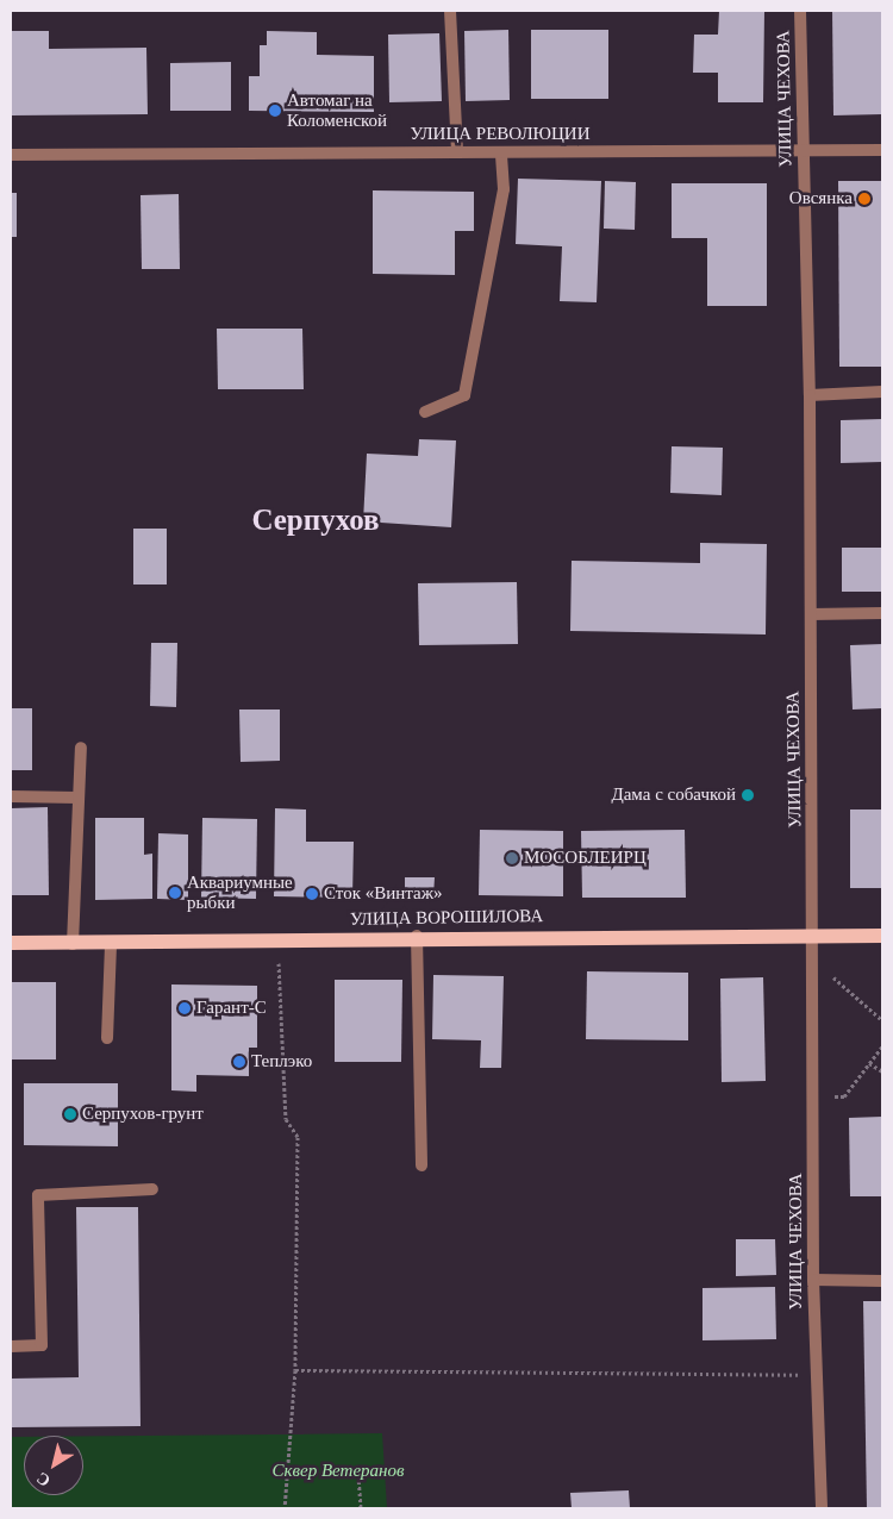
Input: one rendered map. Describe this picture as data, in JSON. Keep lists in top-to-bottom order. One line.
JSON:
{"streets":{"main road":["УЛИЦА ВОРОШИЛОВА"],"street":["УЛИЦА ЧЕХОВА","УЛИЦА РЕВОЛЮЦИИ"]},"crossings":[["УЛИЦА ЧЕХОВА","УЛИЦА РЕВОЛЮЦИИ"],["УЛИЦА ЧЕХОВА","УЛИЦА ВОРОШИЛОВА"]],"districts":["Серпухов"],"parks":["Сквер Ветеранов"],"places":["Автомаг на Коломенской","Овсянка","Дама с собачкой","МОСОБЛЕИРЦ","Аквариумные рыбки","Сток «Винтаж»","Гарант-С","Теплэко","Серпухов-грунт"],"north":"bottom left"}
